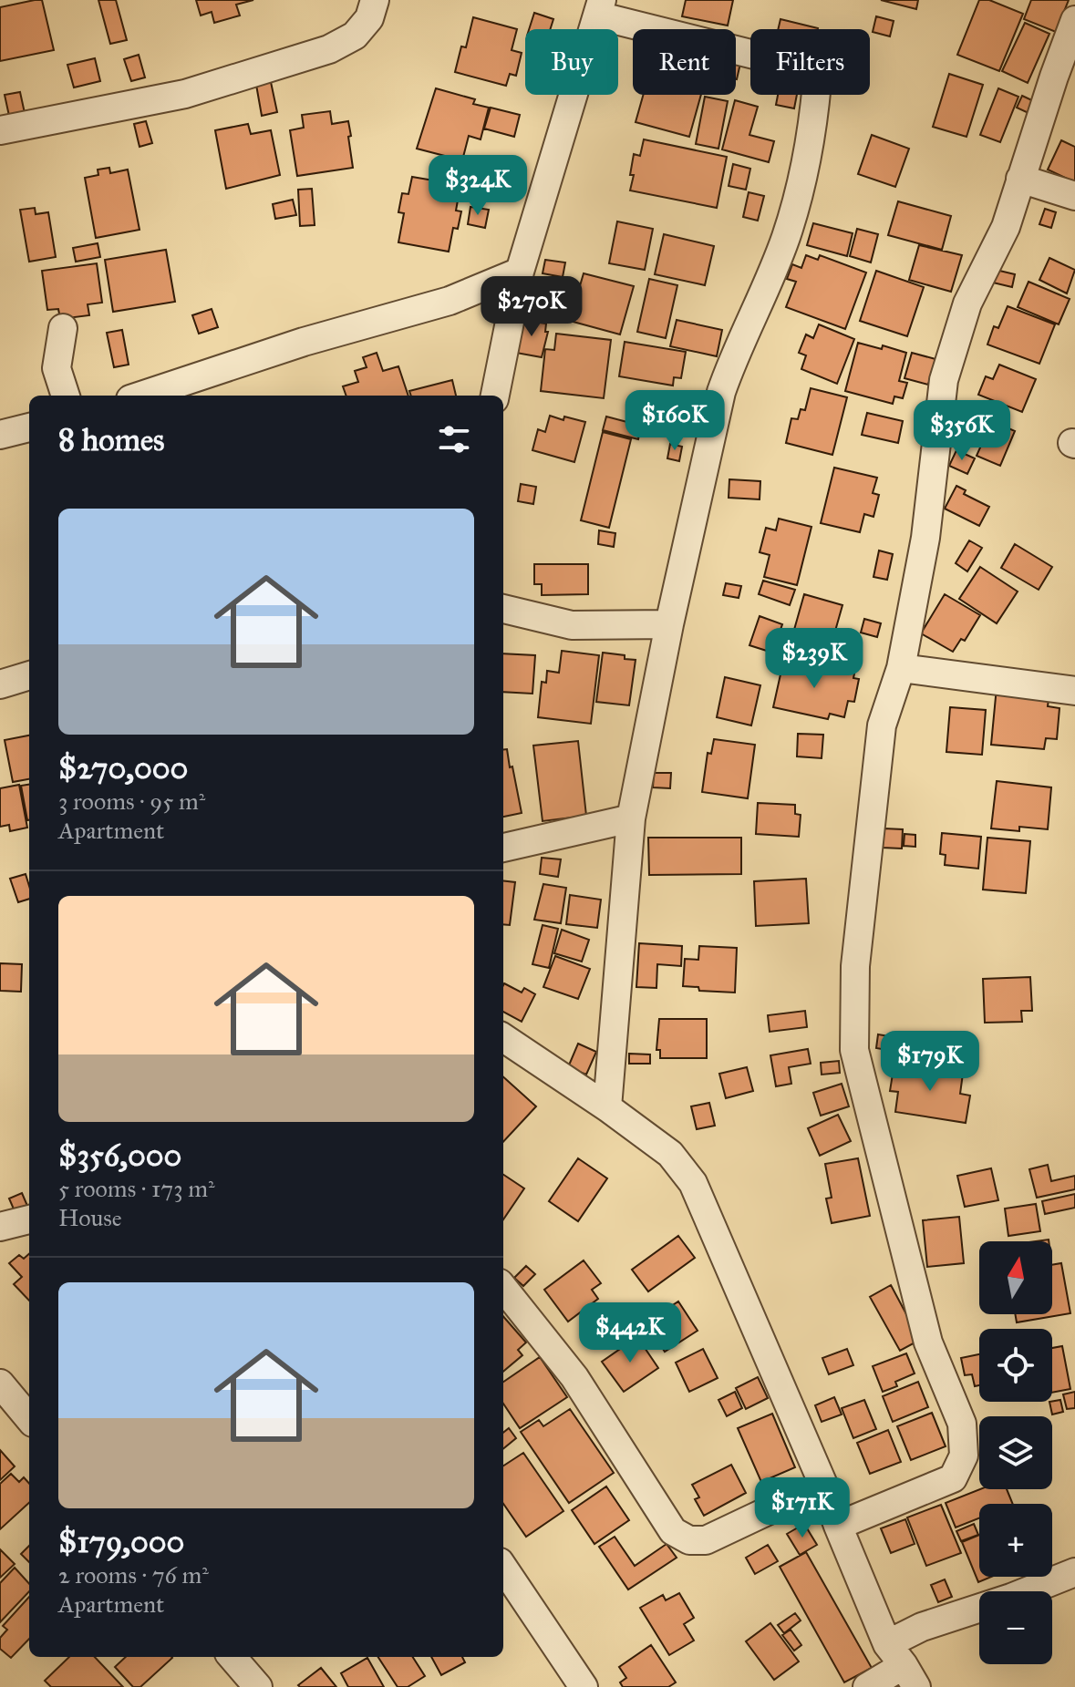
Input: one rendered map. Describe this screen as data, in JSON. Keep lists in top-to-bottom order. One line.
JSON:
{"north":"top","page":{"chip":["Buy","Rent","Filters"],"price":["$324K","$270K","$160K","$356K","$239K","$179K","$442K","$171K"],"heading":"8 homes","list":[{"name":"$270,000","note":"3 rooms · 95 m² · Apartment"},{"name":"$356,000","note":"5 rooms · 173 m² · House"},{"name":"$179,000","note":"2 rooms · 76 m² · Apartment"}],"map_buttons":["+","−"]}}
